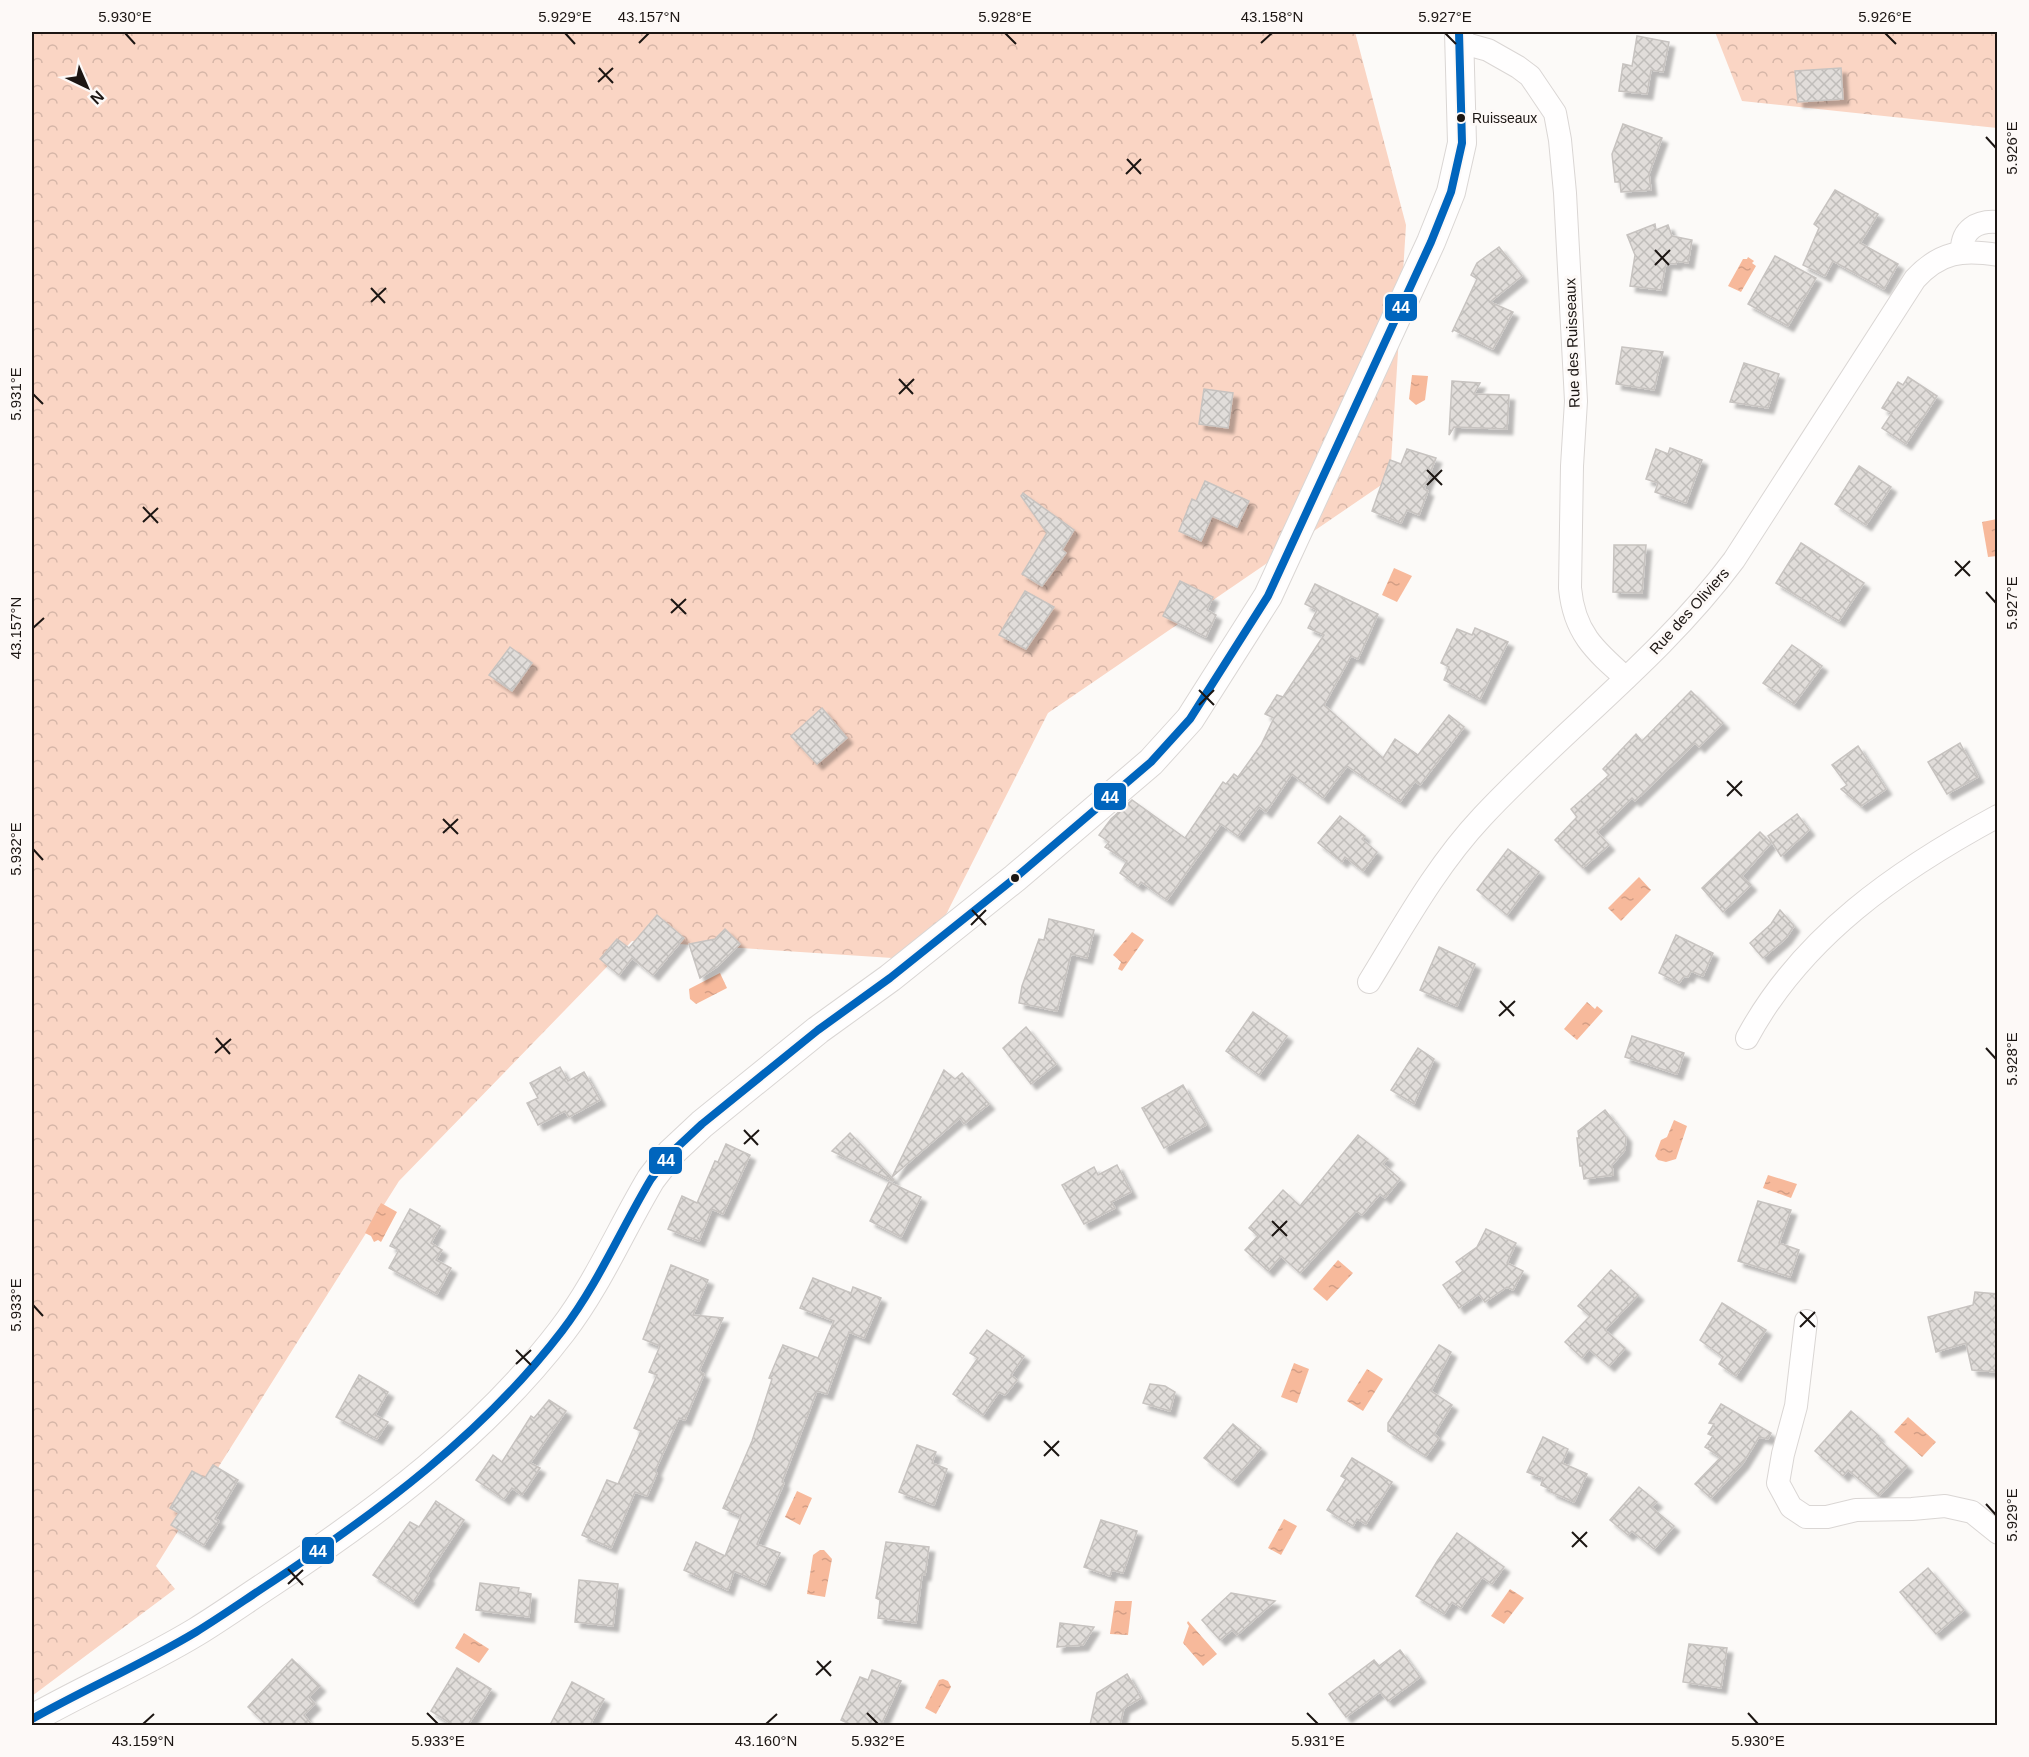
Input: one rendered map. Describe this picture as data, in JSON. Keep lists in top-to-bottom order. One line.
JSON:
{"streets":{"street":["Rue des Ruisseaux","Rue des Oliviers"]},"crossings":[["Rue des Ruisseaux","Rue des Oliviers"]],"places":["Ruisseaux"],"lines":["transit line 44"],"north":"bottom right","coordinates":["5.930°E","5.929°E","43.157°N","5.928°E","43.158°N","5.927°E","5.926°E","5.931°E","5.932°E","5.933°E","43.159°N","43.160°N"]}
